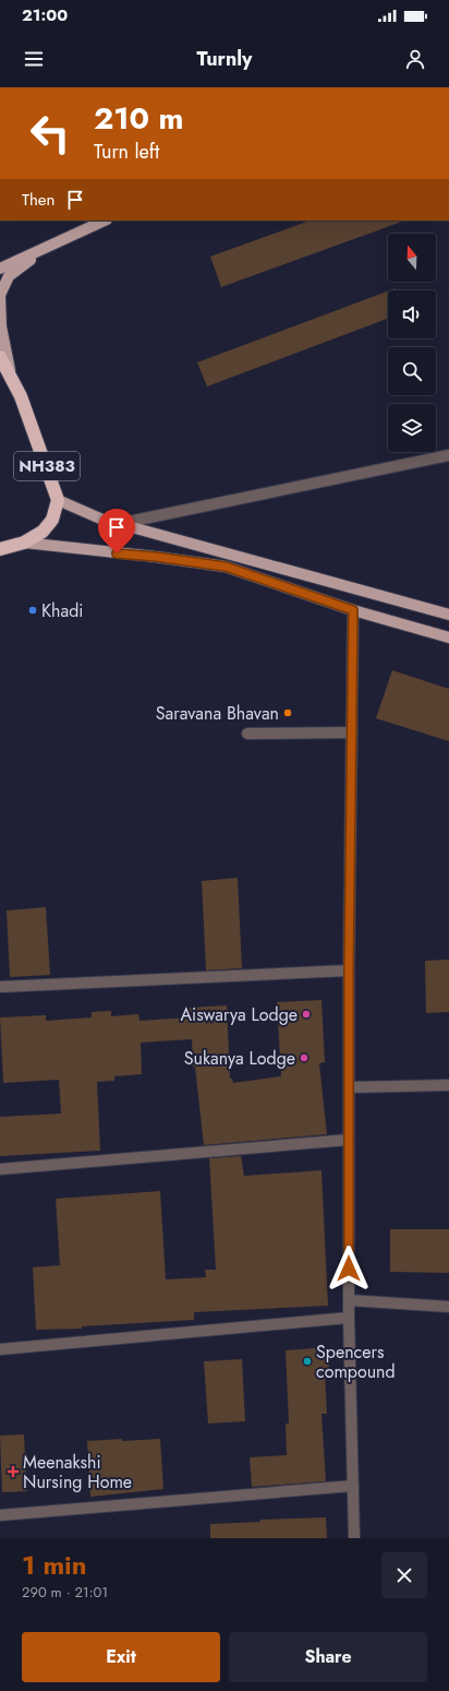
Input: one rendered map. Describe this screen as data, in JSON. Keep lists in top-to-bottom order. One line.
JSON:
{"streets":{"highway":["NH383"]},"places":{"other":["Khadi","Saravana Bhavan","Aiswarya Lodge","Sukanya Lodge","Spencers compound"],"health":["Meenakshi Nursing Home"]},"north":"top","page":{"status":"21:00","header":"Turnly","turn":["210 m","Turn left"],"then":"Then","heading":["1 min","290 m · 21:01"],"buttons":["Exit","Share"]}}
